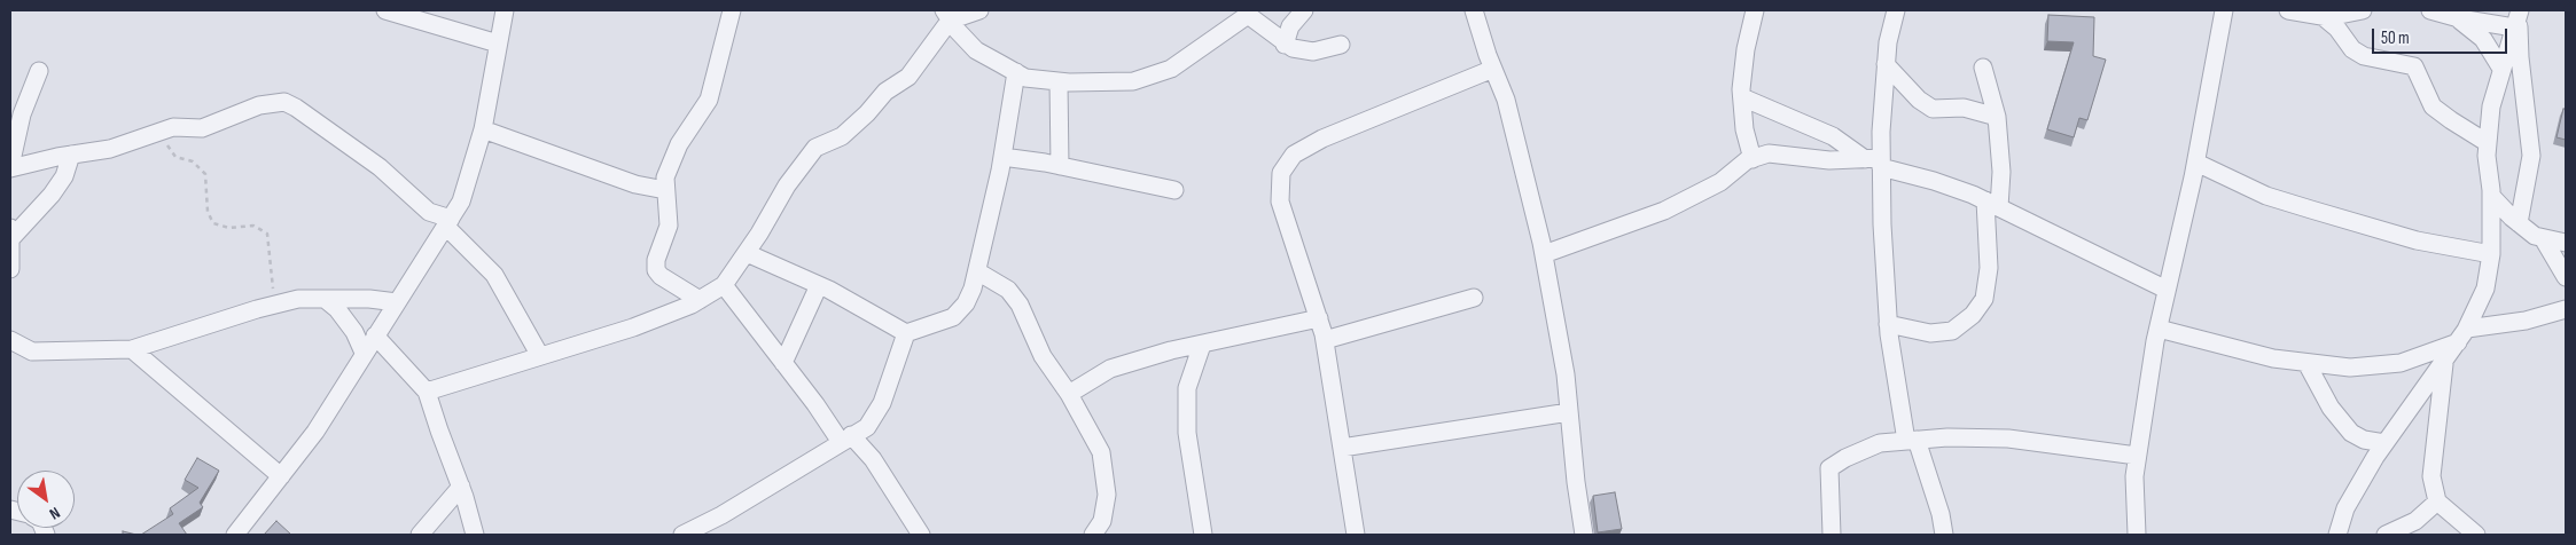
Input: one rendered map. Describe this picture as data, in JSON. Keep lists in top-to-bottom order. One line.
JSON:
{"scale_bar":"50 m","north":"bottom right"}
